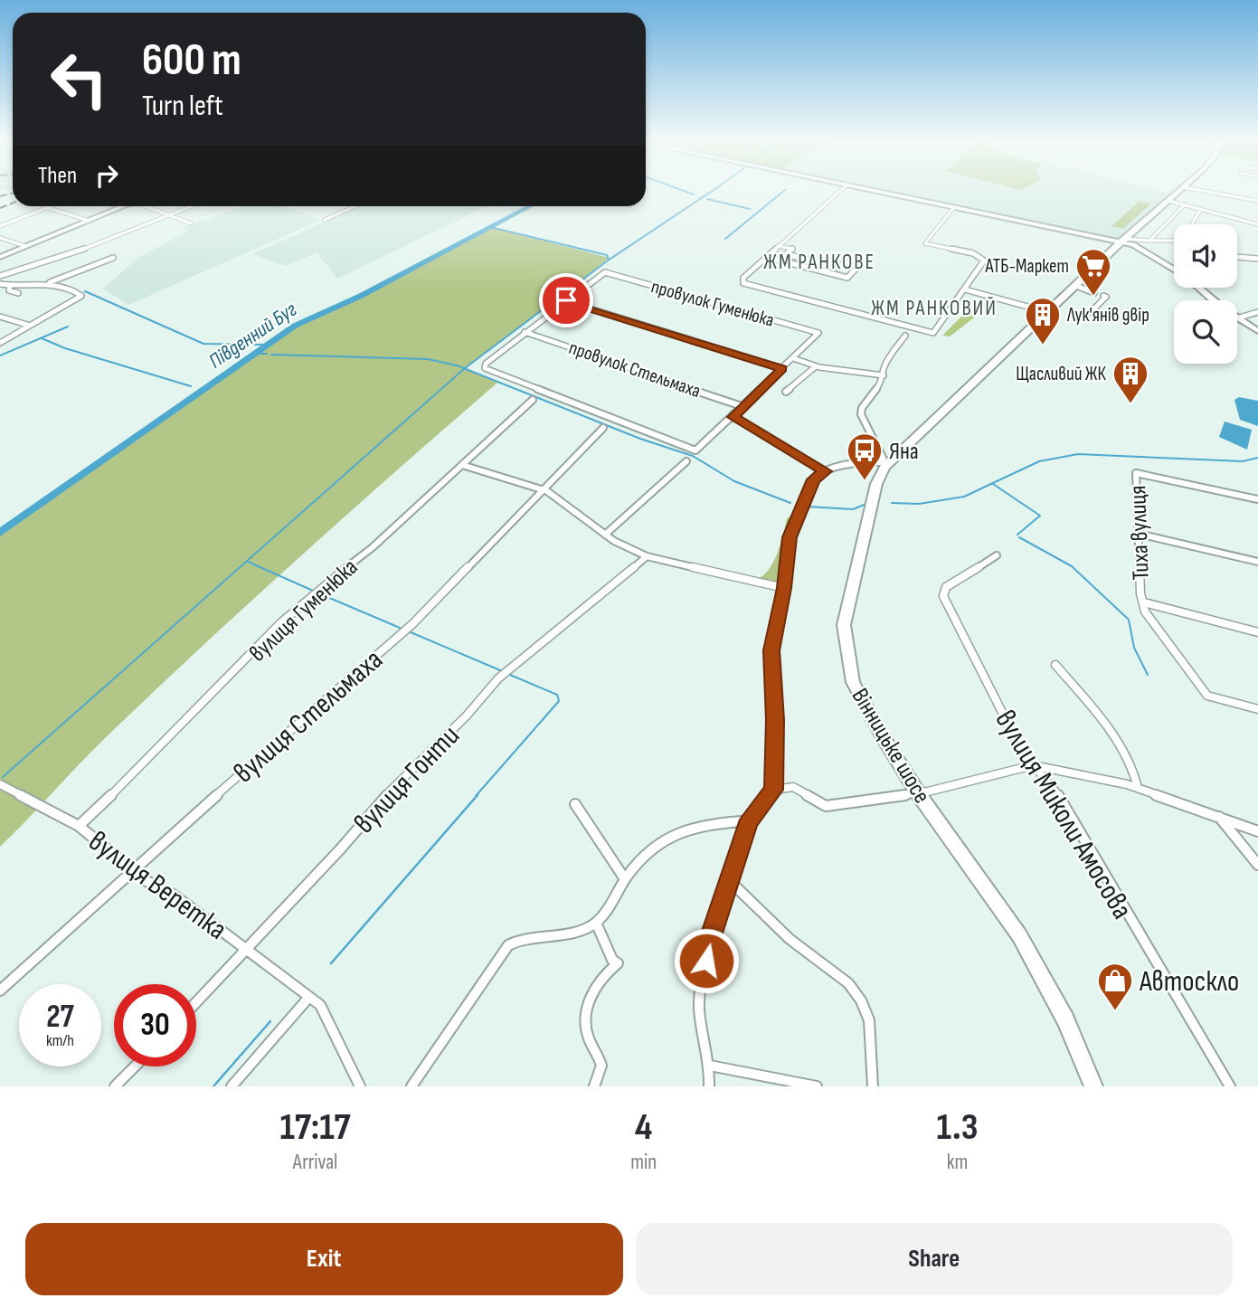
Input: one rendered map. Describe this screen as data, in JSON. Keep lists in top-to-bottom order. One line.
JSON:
{"streets":{"main road":["Вінницьке шосе"],"street":["провулок Гуменюка","провулок Стельмаха","Тиха вулиця","вулиця Гуменюка","вулиця Стельмаха","вулиця Гонти","вулиця Миколи Амосова","вулиця Веретка"]},"crossings":[["вулиця Гуменюка","вулиця Веретка"],["вулиця Стельмаха","вулиця Веретка"],["вулиця Гонти","вулиця Веретка"]],"districts":["ЖМ РАНКОВЕ","ЖМ РАНКОВИЙ"],"water":["Південний Буг"],"places":{"supermarket":["АТБ-Маркет"],"building":["Лук'янів двір","Щасливий ЖК"],"bus stop":["Яна"],"shop":["Автоскло"]},"page":{"turn":["600 m","Turn left"],"then":"Then","speed":"27 km/h","limit":"30","eta":["17:17","Arrival","4","min","1.3","km"],"buttons":["Exit","Share"]}}
